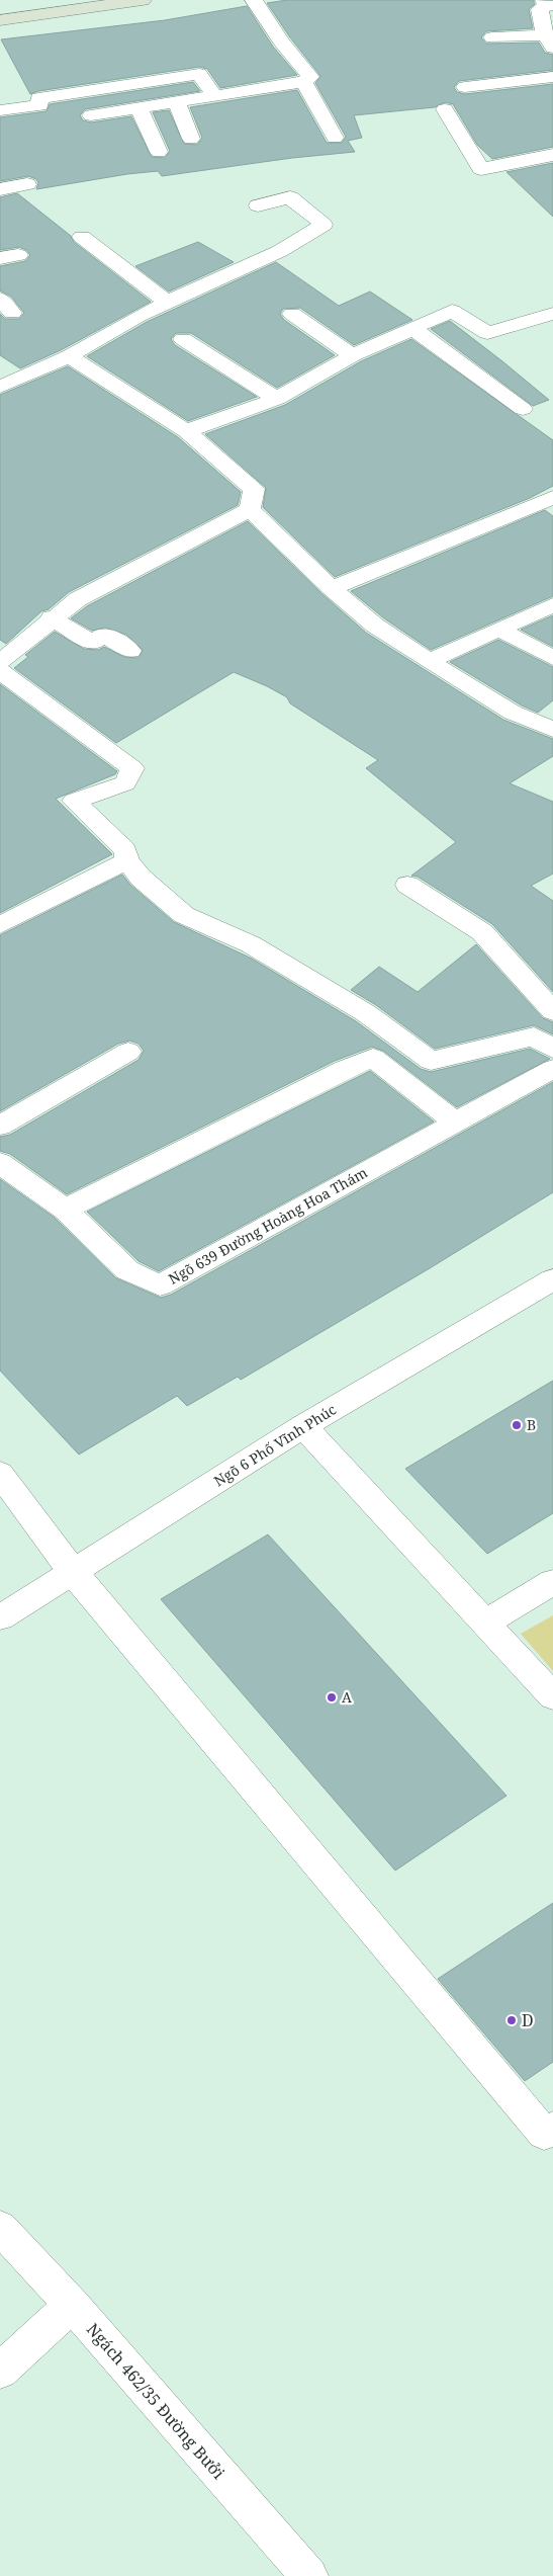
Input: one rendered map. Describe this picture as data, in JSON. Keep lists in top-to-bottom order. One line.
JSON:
{"streets":{"street":["Ngõ 639 Đường Hoàng Hoa Thám","Ngõ 6 Phố Vĩnh Phúc","Ngách 462/35 Đường Bưởi"]},"places":["B","A","D"]}
